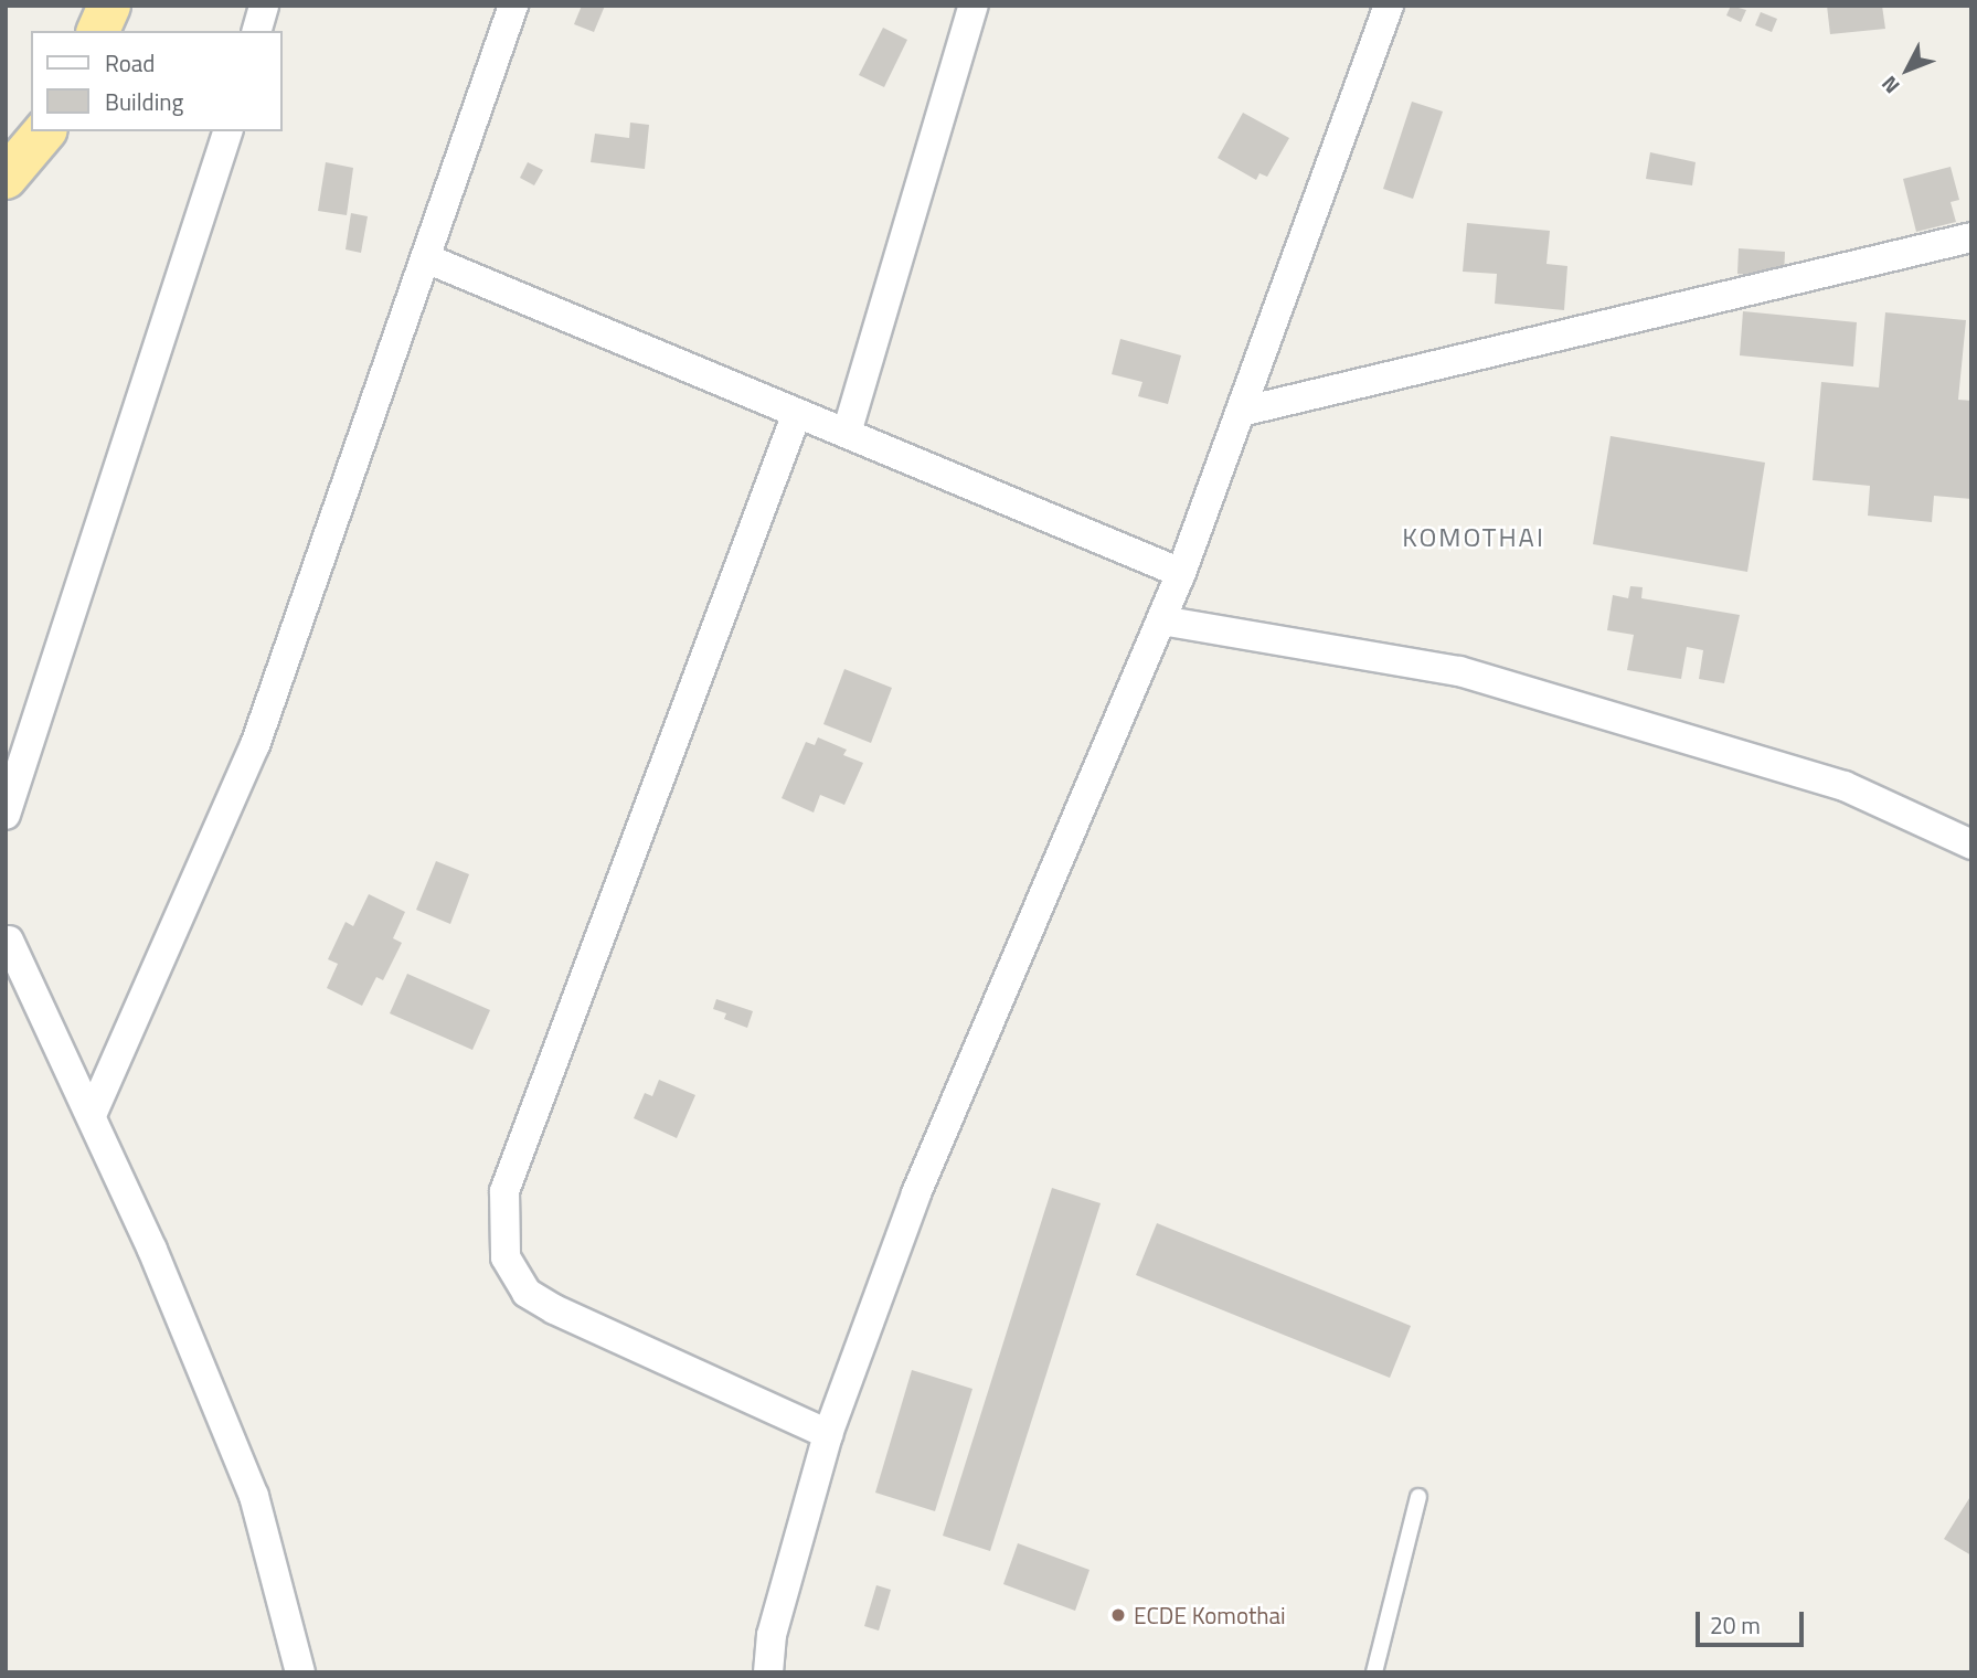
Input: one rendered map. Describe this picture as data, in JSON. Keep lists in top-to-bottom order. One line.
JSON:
{"districts":["KOMOTHAI"],"places":["ECDE Komothai"],"legend":["Road","Building"],"scale_bar":"20 m","north":"bottom left"}
